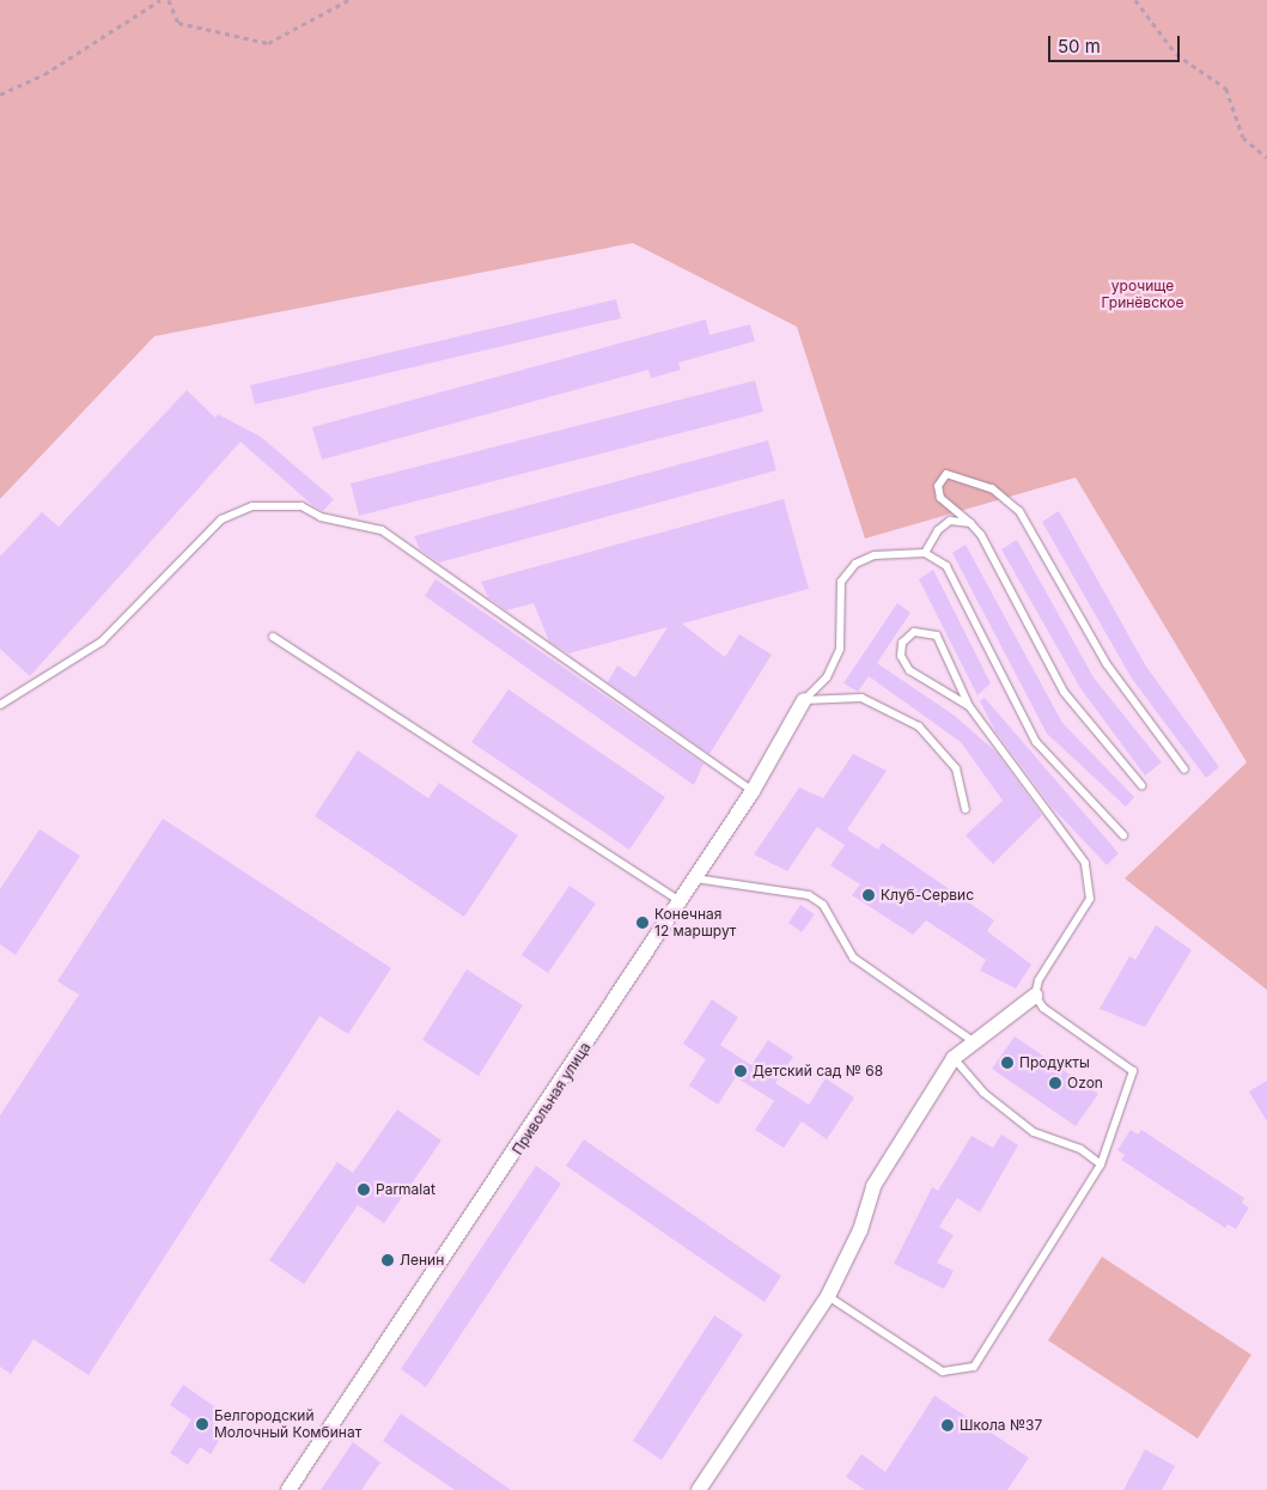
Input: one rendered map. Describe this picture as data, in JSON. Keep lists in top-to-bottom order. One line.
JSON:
{"streets":{"street":["Привольная улица"]},"parks":["урочище Гринёвское"],"places":["Клуб-Сервис","Конечная 12 маршрут","Продукты","Детский сад № 68","Ozon","Parmalat","Ленин","Белгородский Молочный Комбинат","Школа №37"],"scale_bar":"50 m"}
